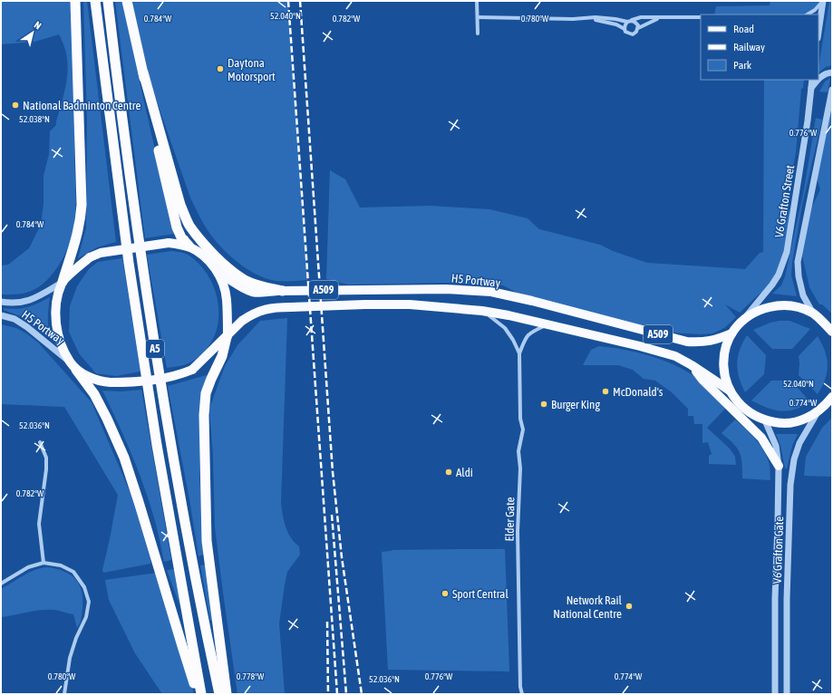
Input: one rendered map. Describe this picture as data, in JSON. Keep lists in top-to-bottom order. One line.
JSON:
{"streets":{"highway":["A5"],"main road":["H5 Portway","A509"],"street":["V6 Grafton Street","Elder Gate","V6 Grafton Gate"]},"crossings":[["V6 Grafton Street","A509"],["H5 Portway","A509"],["A509","Elder Gate"]],"places":["Daytona Motorsport","National Badminton Centre","McDonald's","Burger King","Aldi","Sport Central","Network Rail National Centre"],"legend":["Road","Railway","Park"],"north":"top right","coordinates":["52.040°N","0.784°W","0.782°W","0.780°W","52.038°N","0.776°W","0.774°W","52.036°N","0.778°W"]}
